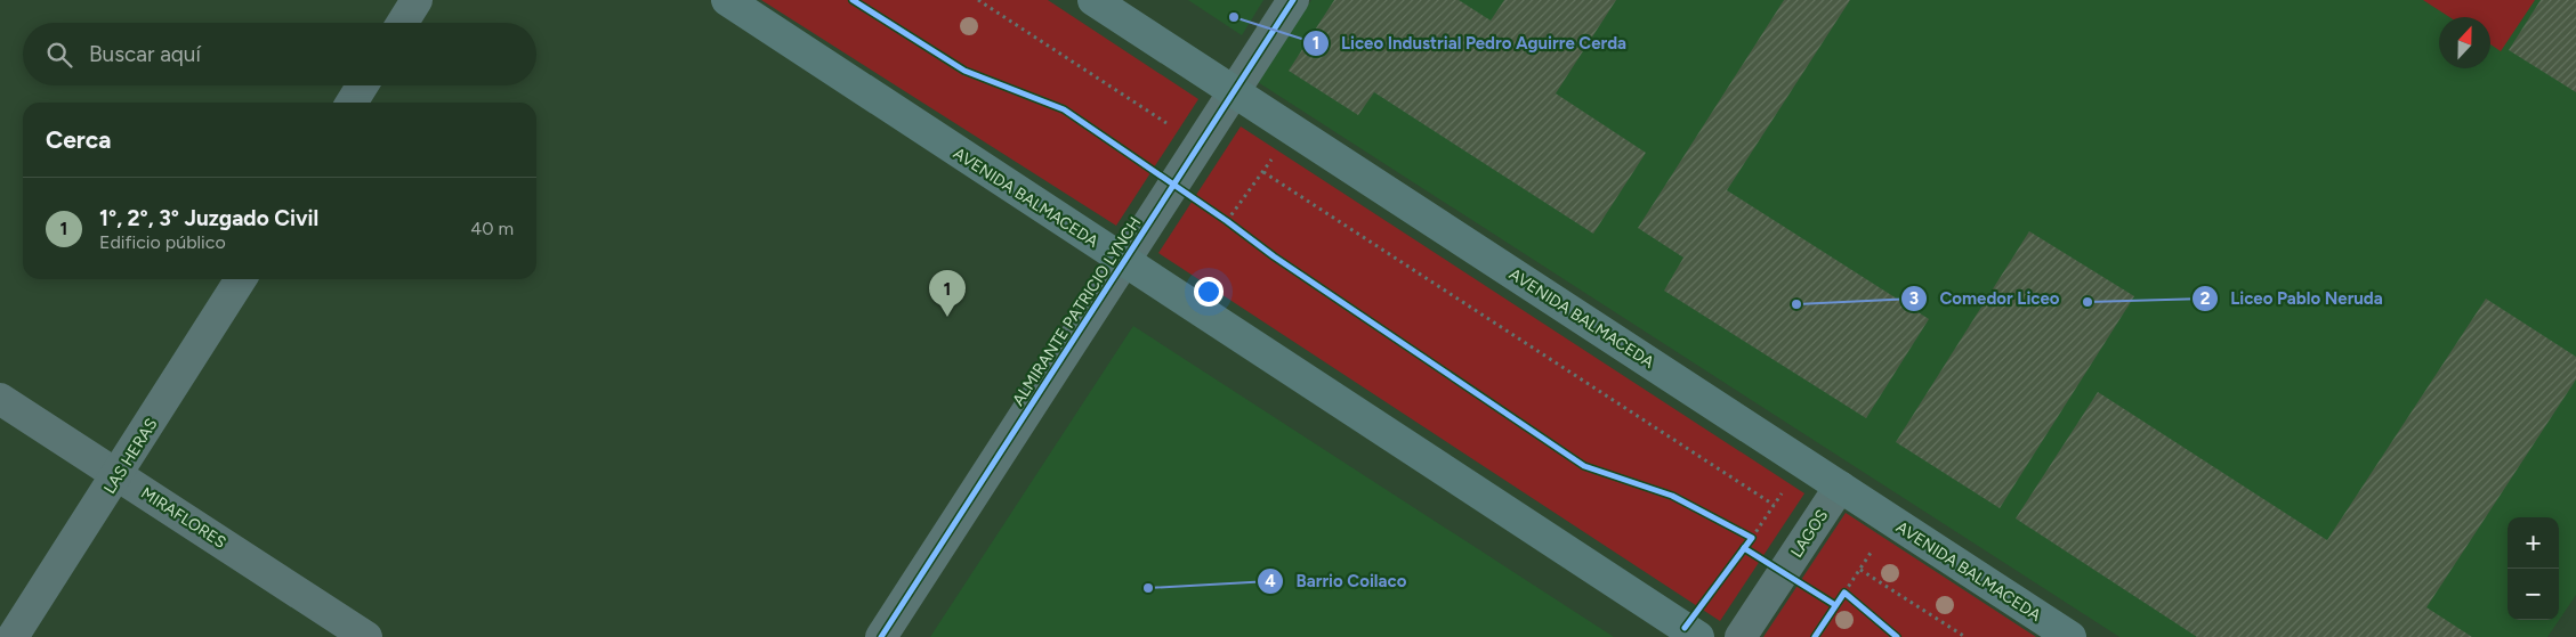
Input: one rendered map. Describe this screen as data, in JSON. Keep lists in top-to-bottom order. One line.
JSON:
{"streets":{"main road":["AVENIDA BALMACEDA"],"street":["ALMIRANTE PATRICIO LYNCH","LAS HERAS","MIRAFLORES","LAGOS"]},"crossings":[["AVENIDA BALMACEDA","ALMIRANTE PATRICIO LYNCH"],["AVENIDA BALMACEDA","LAGOS"],["LAS HERAS","MIRAFLORES"]],"places":["Liceo Industrial Pedro Aguirre Cerda","Liceo Pablo Neruda","Comedor Liceo","Barrio Coilaco"],"north":"top","page":{"search":"Buscar aquí","heading":"Cerca","list":[{"mark":"1","name":"1°, 2°, 3° Juzgado Civil","note":"Edificio público","value":"40 m"}],"pins":"1","map_buttons":["+","−"]}}
